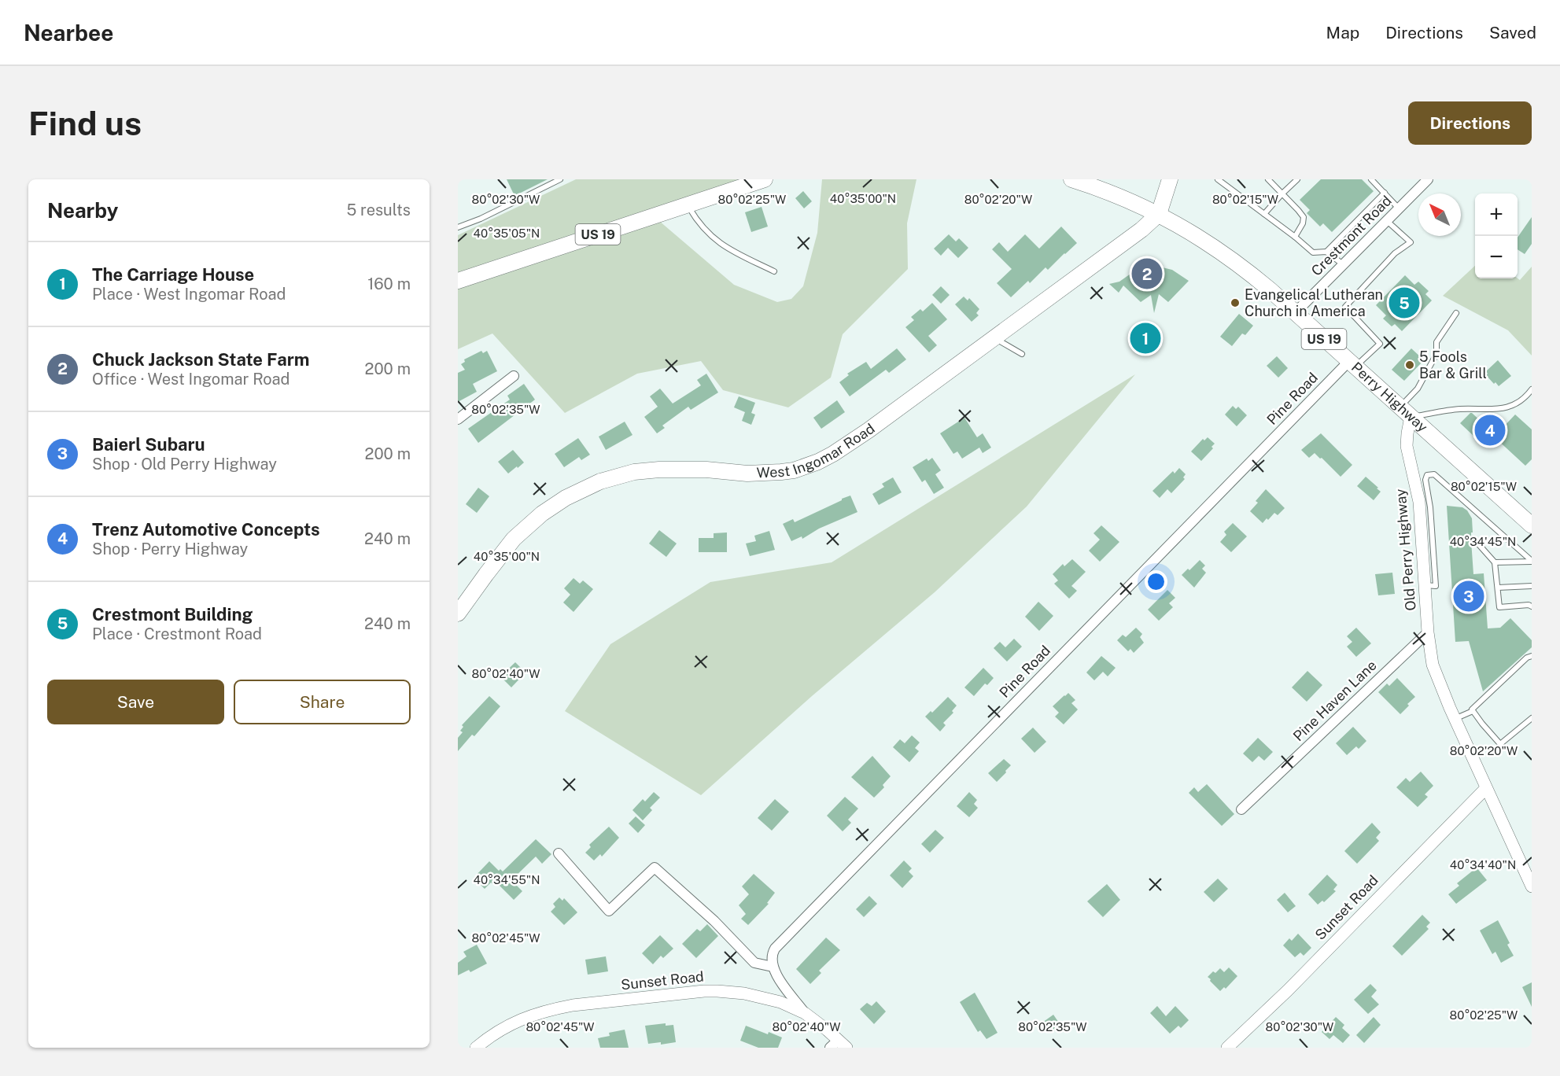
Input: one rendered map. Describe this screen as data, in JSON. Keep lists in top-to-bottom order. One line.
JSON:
{"streets":{"main road":["US 19","Perry Highway","West Ingomar Road"],"street":["Crestmont Road","Pine Road","Old Perry Highway","Pine Haven Lane","Sunset Road"]},"crossings":[["Crestmont Road","Perry Highway"],["Perry Highway","Pine Road"],["Perry Highway","West Ingomar Road"],["Perry Highway","Old Perry Highway"],["Old Perry Highway","Pine Haven Lane"],["Old Perry Highway","Sunset Road"]],"places":["Evangelical Lutheran Church in America","5 Fools Bar & Grill"],"north":"top left","page":{"header":"Nearbee","nav":["Map","Directions","Saved"],"buttons":["Directions",["Save","Share"]],"title":"Find us","heading":["Nearby","5 results"],"map_buttons":["+","−"],"list":[{"mark":"1","name":"The Carriage House","note":"Place · West Ingomar Road","value":"160 m"},{"mark":"2","name":"Chuck Jackson State Farm","note":"Office · West Ingomar Road","value":"200 m"},{"mark":"3","name":"Baierl Subaru","note":"Shop · Old Perry Highway","value":"200 m"},{"mark":"4","name":"Trenz Automotive Concepts","note":"Shop · Perry Highway","value":"240 m"},{"mark":"5","name":"Crestmont Building","note":"Place · Crestmont Road","value":"240 m"}],"pins":["2","5","1","4","3"]},"coordinates":["40°35'00\"N","80°02'30\"W","80°02'25\"W","80°02'20\"W","80°02'15\"W","40°35'05\"N","80°02'35\"W","40°34'45\"N","80°02'40\"W","40°34'40\"N","40°34'55\"N","80°02'45\"W"]}
